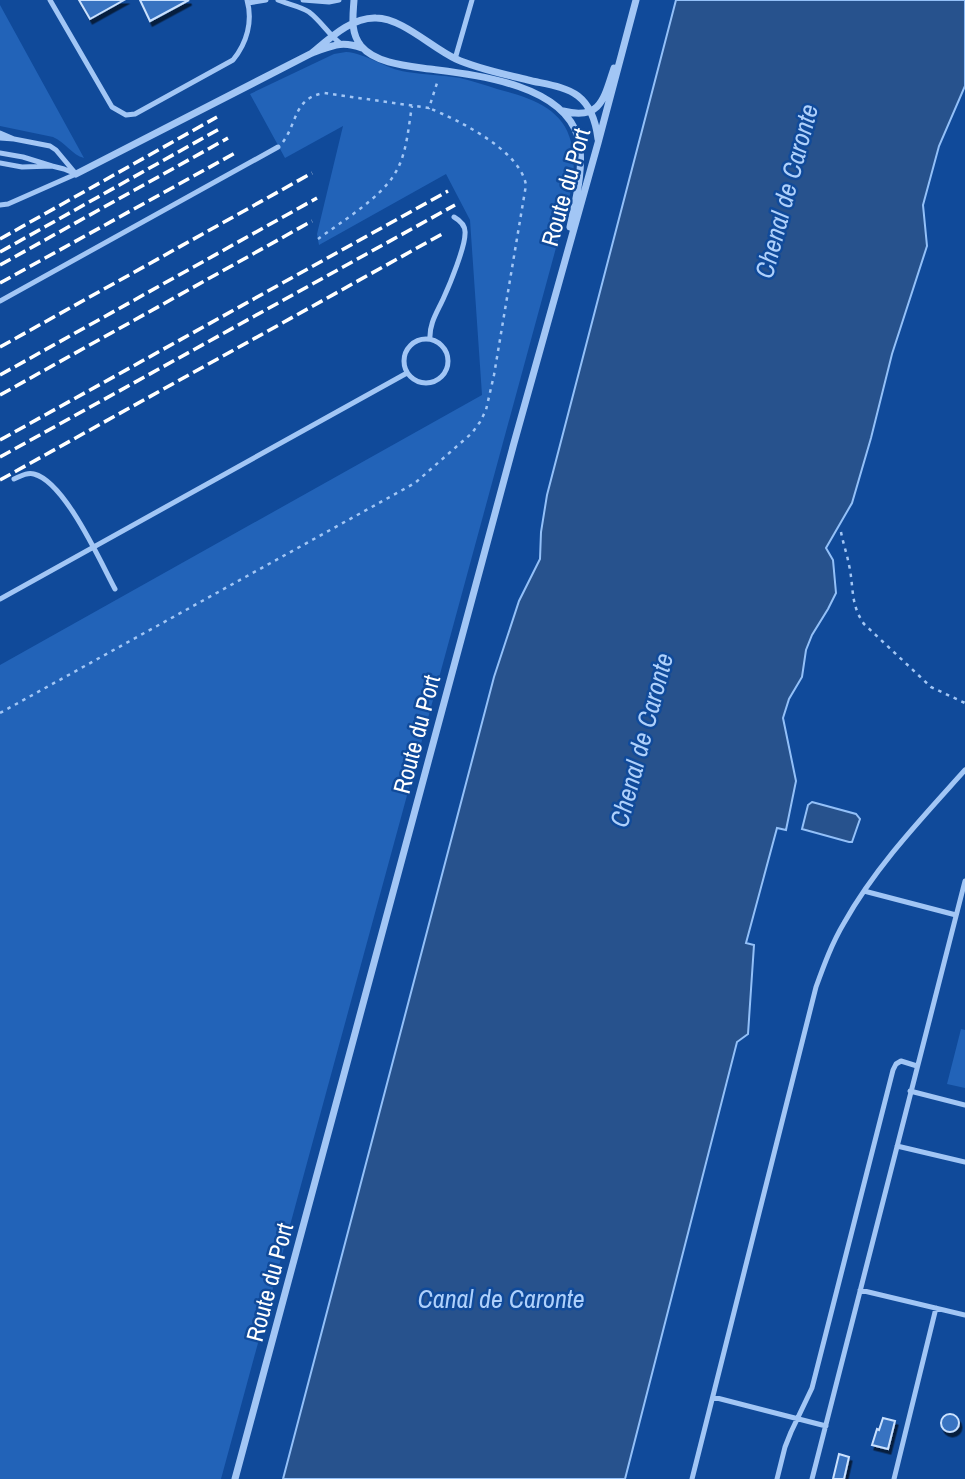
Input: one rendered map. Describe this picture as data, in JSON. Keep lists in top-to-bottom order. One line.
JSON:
{"streets":{"street":["Route du Port"]},"water":["Chenal de Caronte","Canal de Caronte"]}
